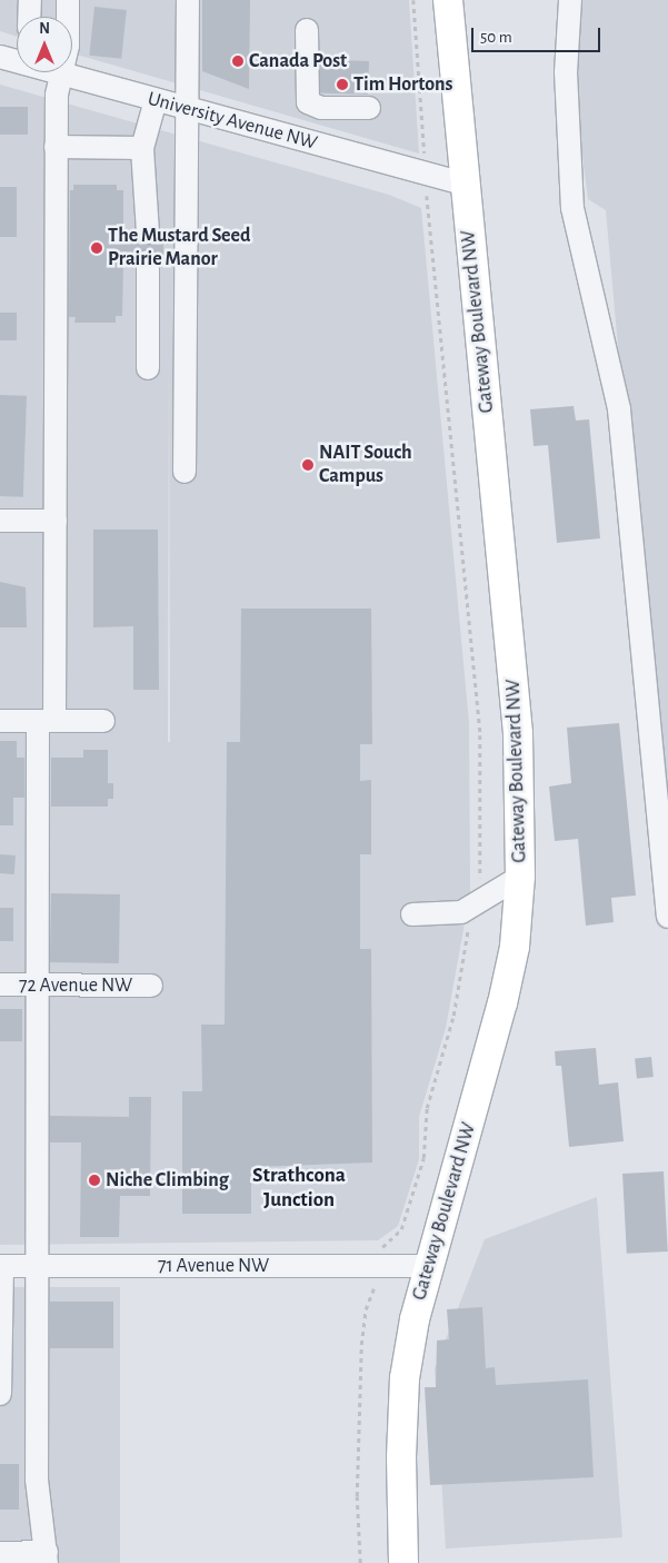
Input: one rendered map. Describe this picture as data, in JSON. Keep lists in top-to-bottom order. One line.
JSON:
{"streets":{"main road":["Gateway Boulevard NW"],"street":["University Avenue NW","72 Avenue NW","71 Avenue NW"]},"crossings":[["University Avenue NW","Gateway Boulevard NW"],["Gateway Boulevard NW","71 Avenue NW"]],"districts":["Strathcona Junction"],"places":["Canada Post","Tim Hortons","The Mustard Seed Prairie Manor","NAIT Souch Campus","Niche Climbing"],"scale_bar":"50 m","north":"top"}
